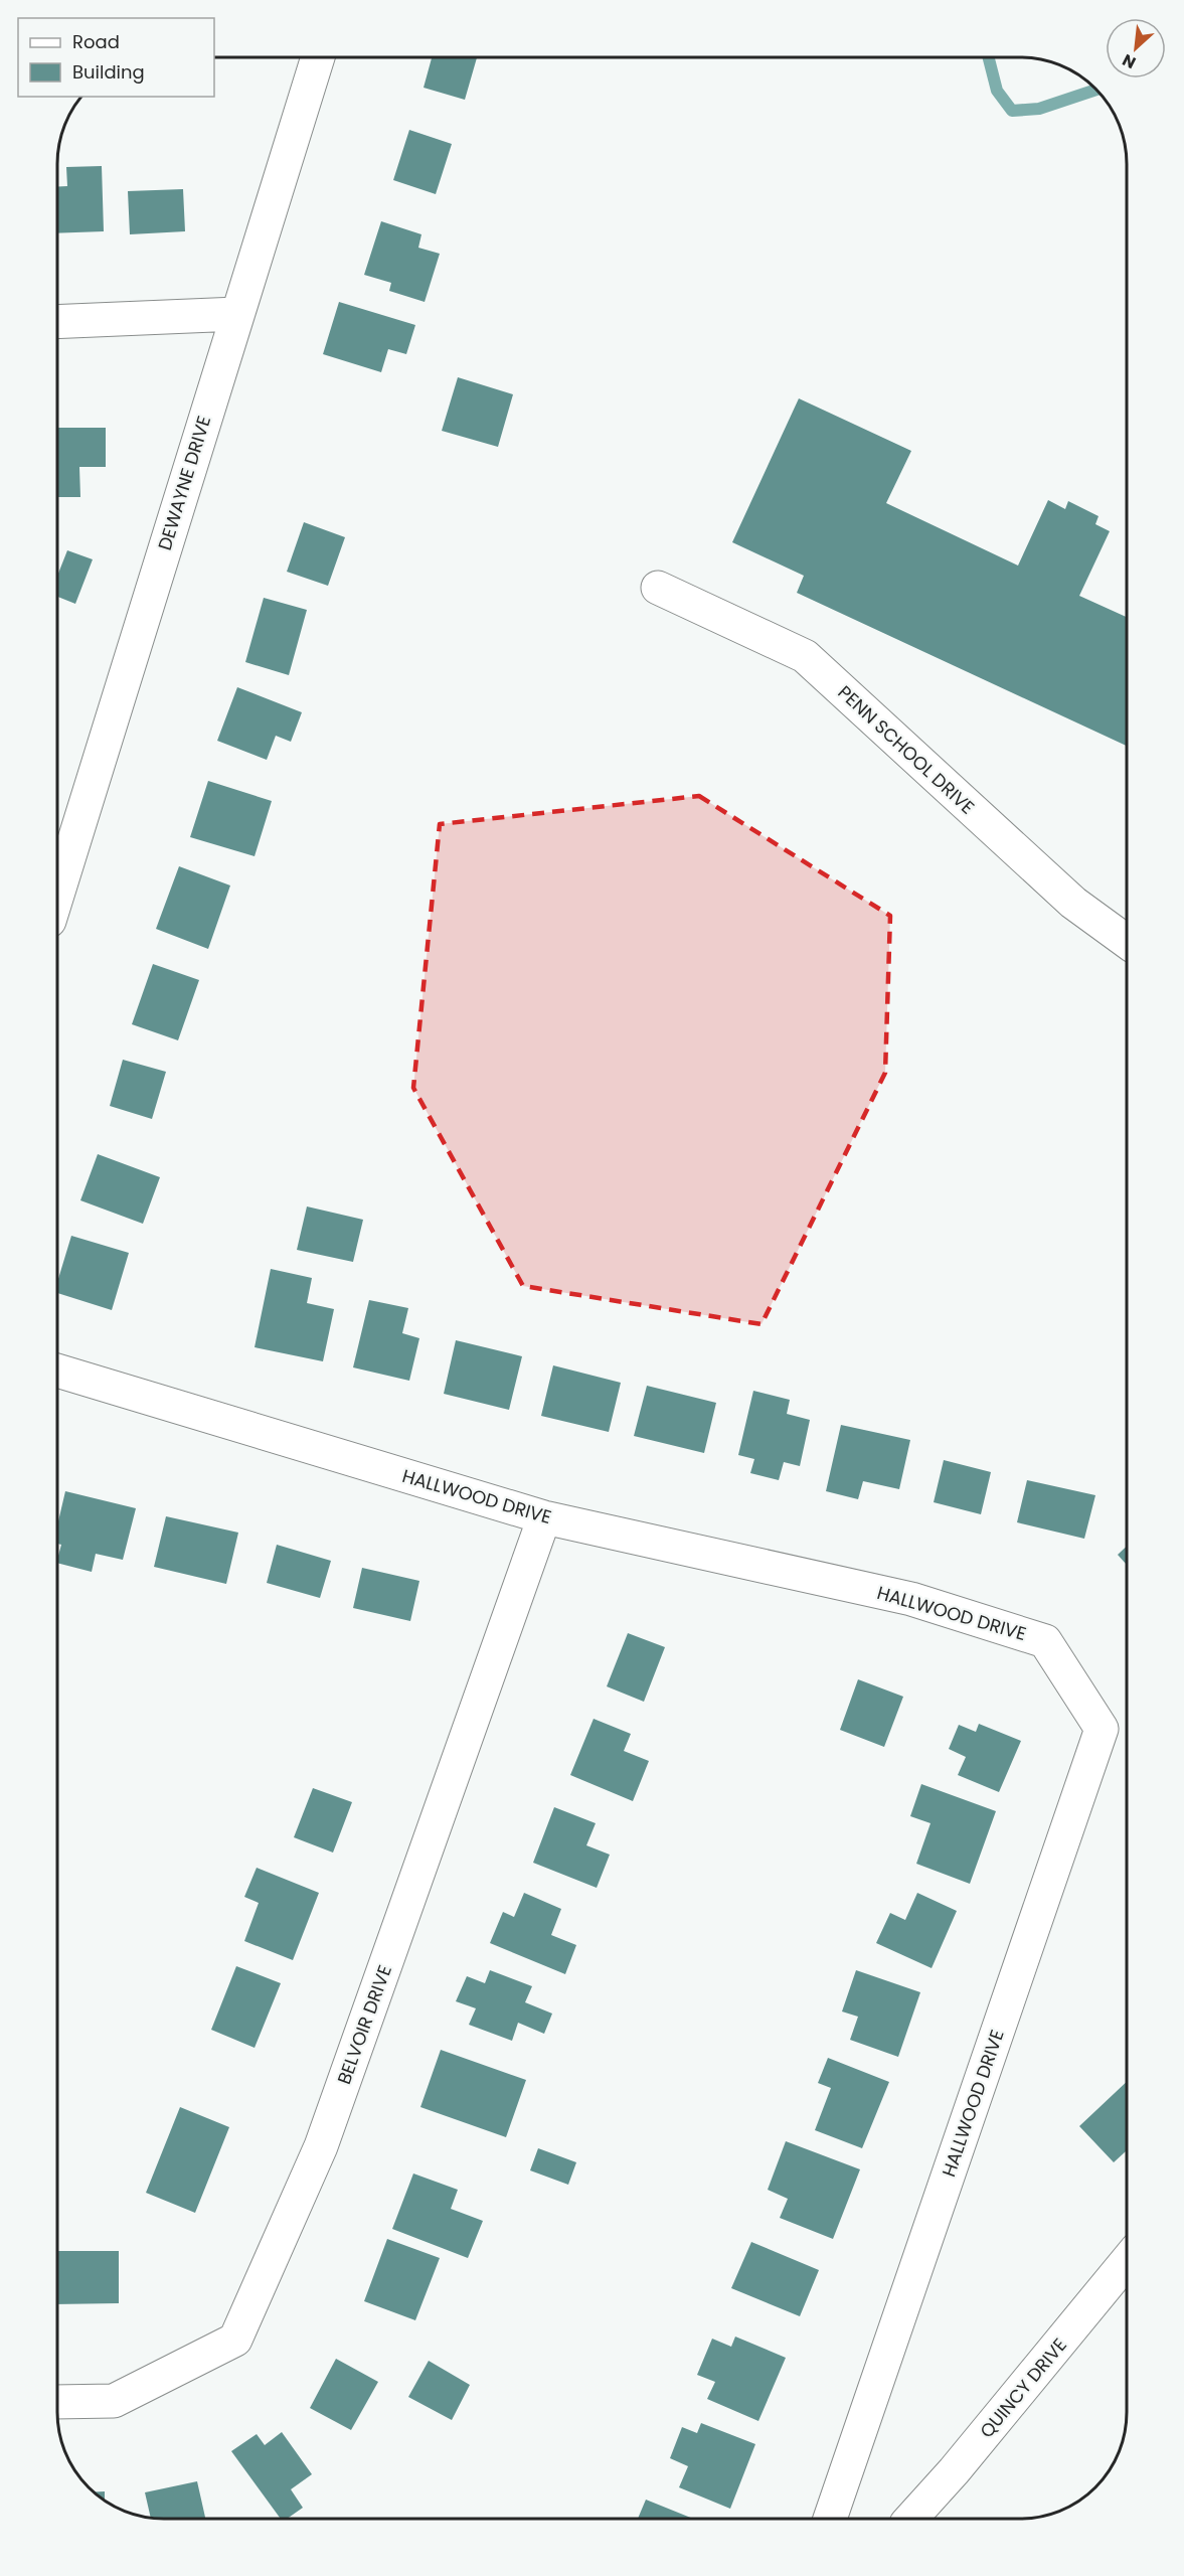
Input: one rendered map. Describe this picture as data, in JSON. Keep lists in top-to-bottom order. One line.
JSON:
{"streets":{"street":["DEWAYNE DRIVE","PENN SCHOOL DRIVE","HALLWOOD DRIVE","BELVOIR DRIVE","QUINCY DRIVE"]},"crossings":[["HALLWOOD DRIVE","BELVOIR DRIVE"]],"legend":["Road","Building"],"north":"bottom left"}
